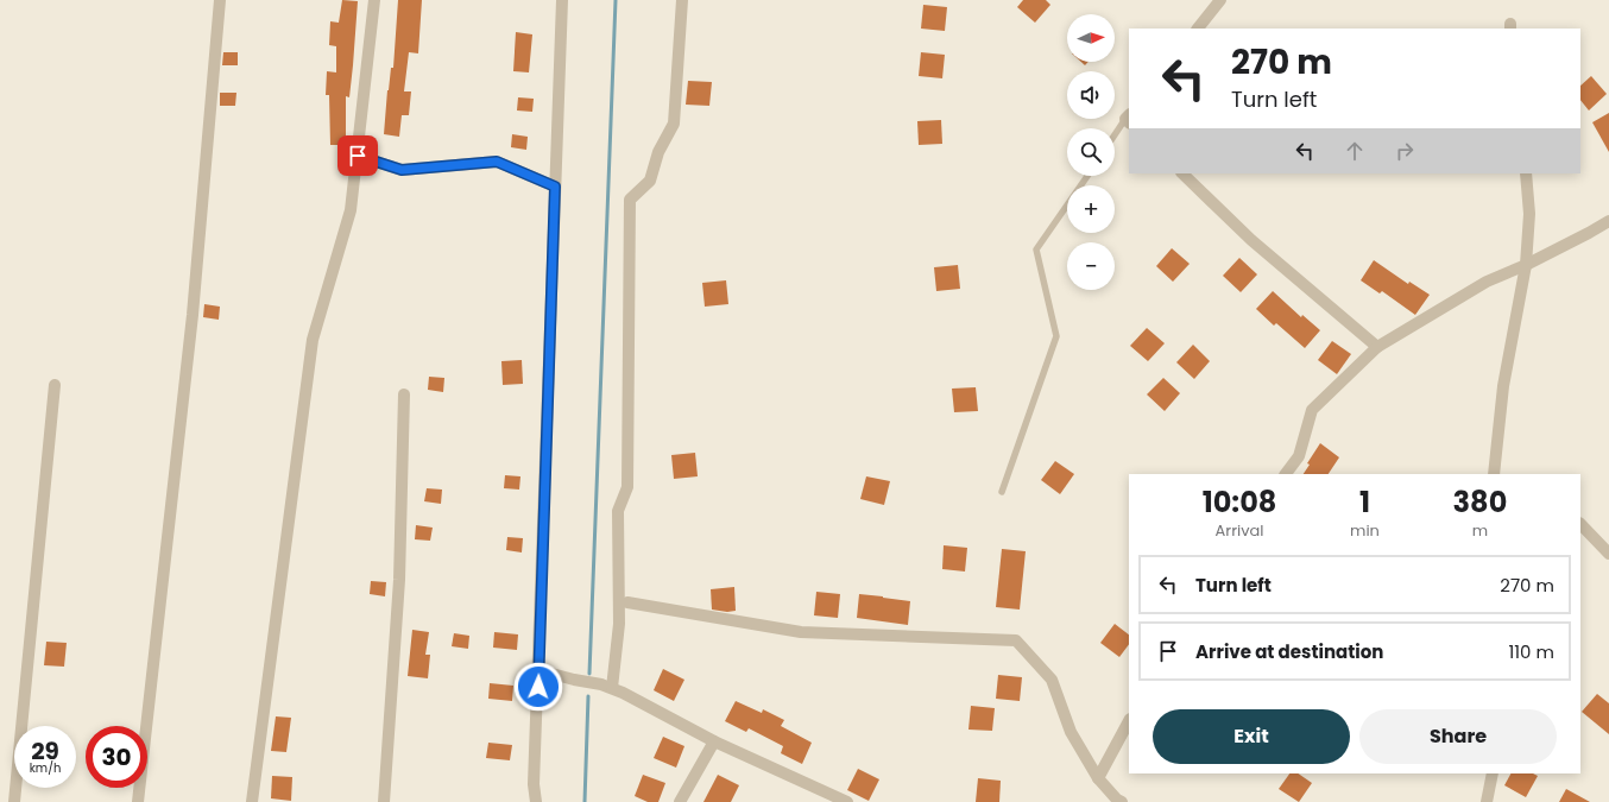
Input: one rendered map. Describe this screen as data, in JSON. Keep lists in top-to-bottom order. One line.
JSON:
{"north":"right","page":{"map_buttons":["+","−"],"turn":["270 m","Turn left"],"eta":["10:08","Arrival","1","min","380","m"],"list":[{"name":"Turn left","value":"270 m"},{"name":"Arrive at destination","value":"110 m"}],"buttons":["Exit","Share"],"speed":"29 km/h","limit":"30"}}
